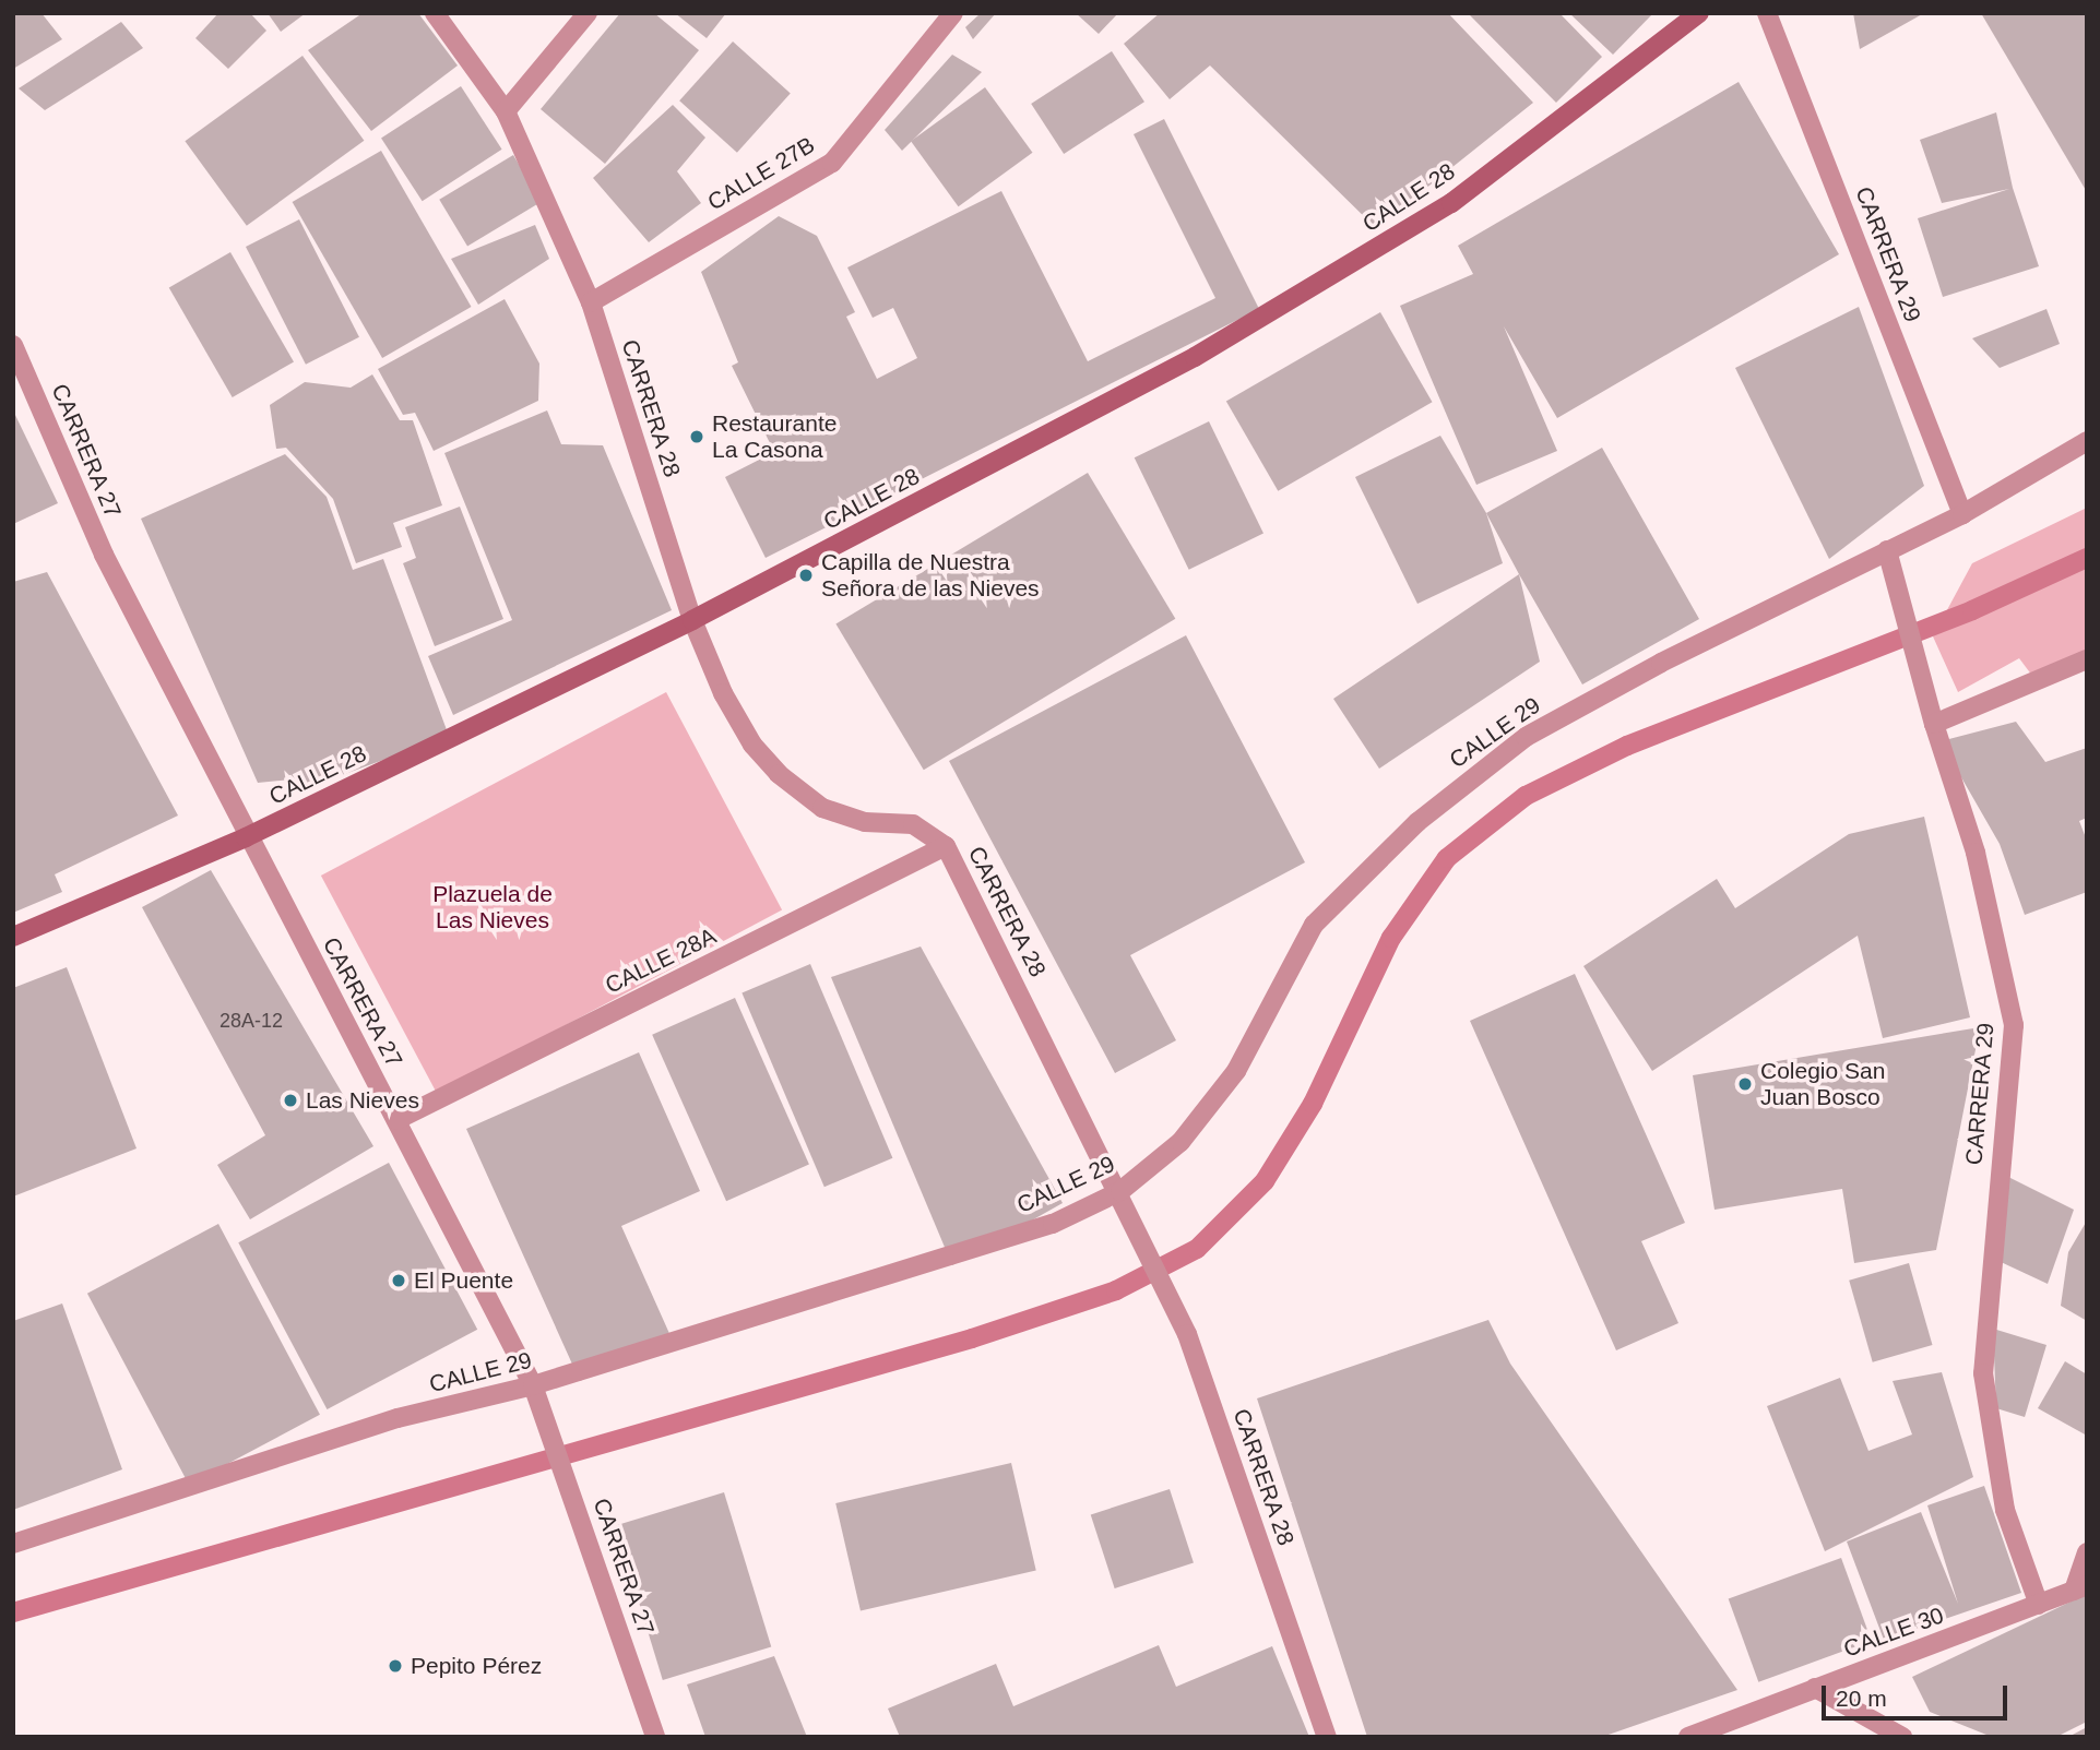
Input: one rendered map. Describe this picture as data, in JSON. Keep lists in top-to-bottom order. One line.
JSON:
{"streets":{"street":["CALLE 27B","CALLE 28","CARRERA 29","CARRERA 28","CARRERA 27","CALLE 29","CALLE 28A","CALLE 30"]},"crossings":[["CALLE 27B","CARRERA 28"],["CALLE 28","CARRERA 28"],["CALLE 28","CARRERA 27"],["CARRERA 29","CALLE 29"],["CARRERA 29","CALLE 30"],["CARRERA 28","CALLE 29"],["CARRERA 28","CALLE 28A"],["CARRERA 27","CALLE 29"],["CARRERA 27","CALLE 28A"]],"parks":["Plazuela de Las Nieves"],"places":["Restaurante La Casona","Capilla de Nuestra Señora de las Nieves","Colegio San Juan Bosco","Las Nieves","El Puente","Pepito Pérez"],"house_numbers":["28A-12"],"scale_bar":"20 m"}
